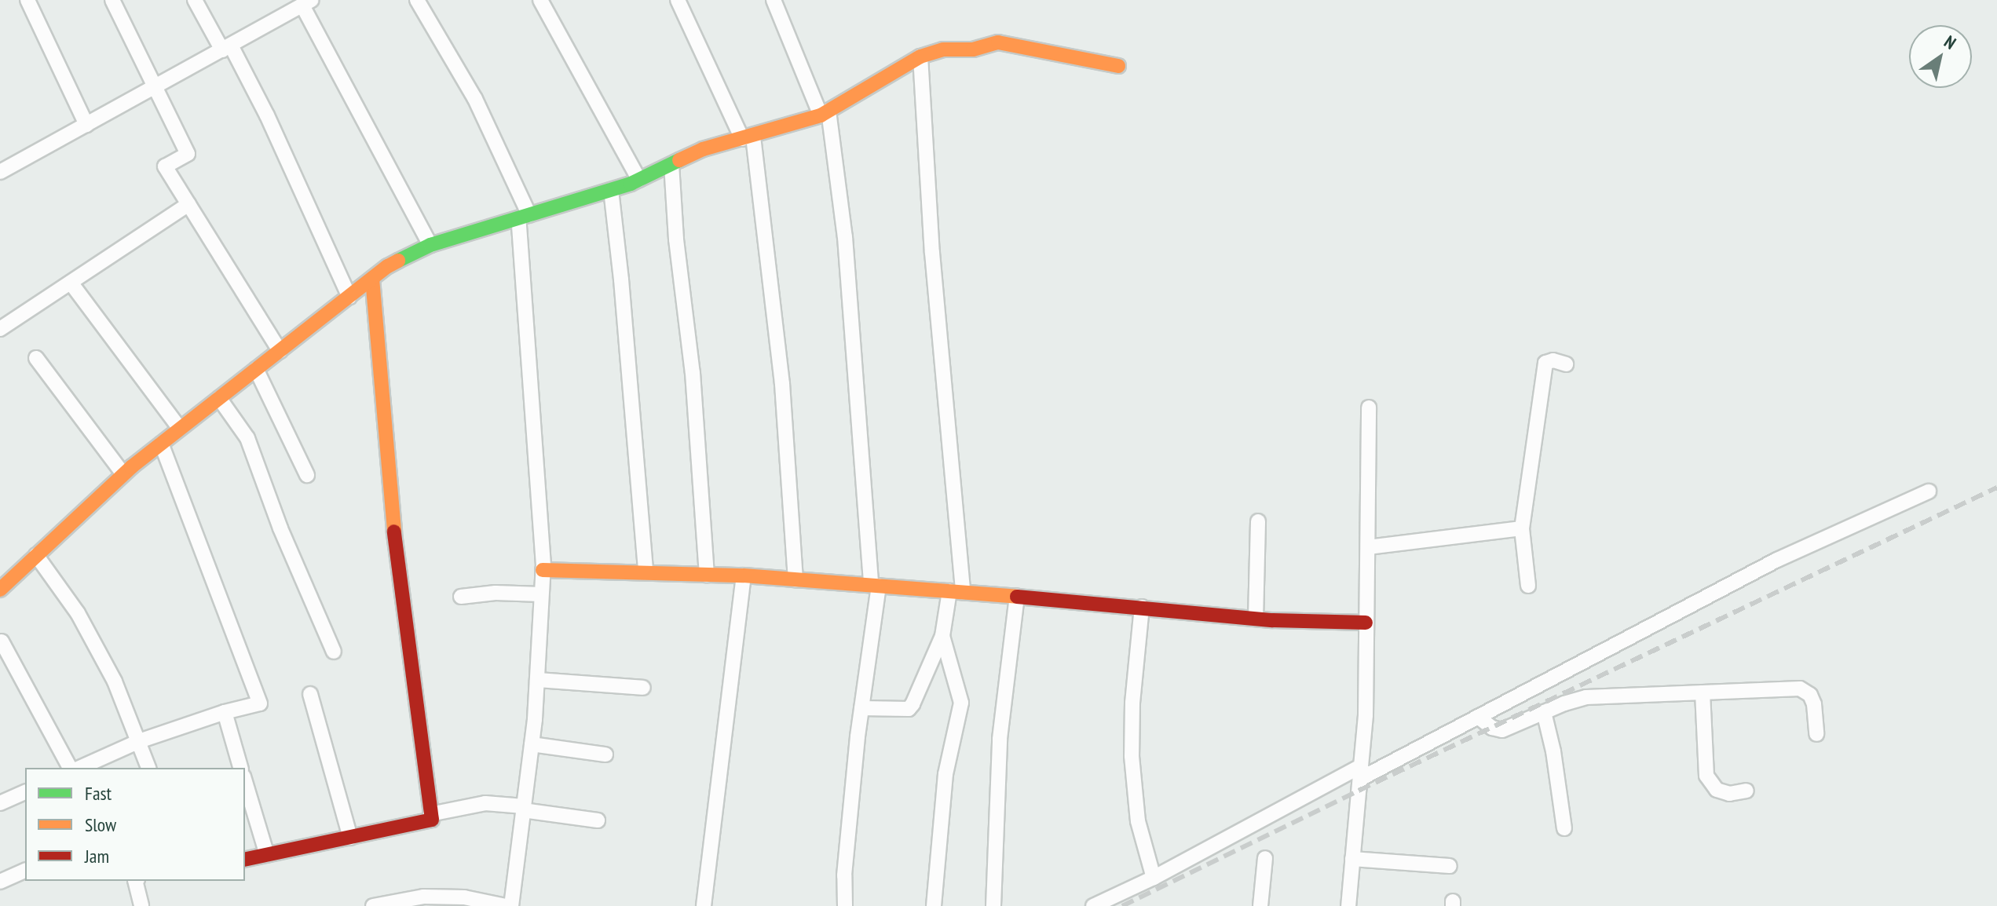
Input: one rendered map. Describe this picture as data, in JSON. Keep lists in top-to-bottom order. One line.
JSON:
{"legend":["Fast","Slow","Jam"],"north":"top right"}
